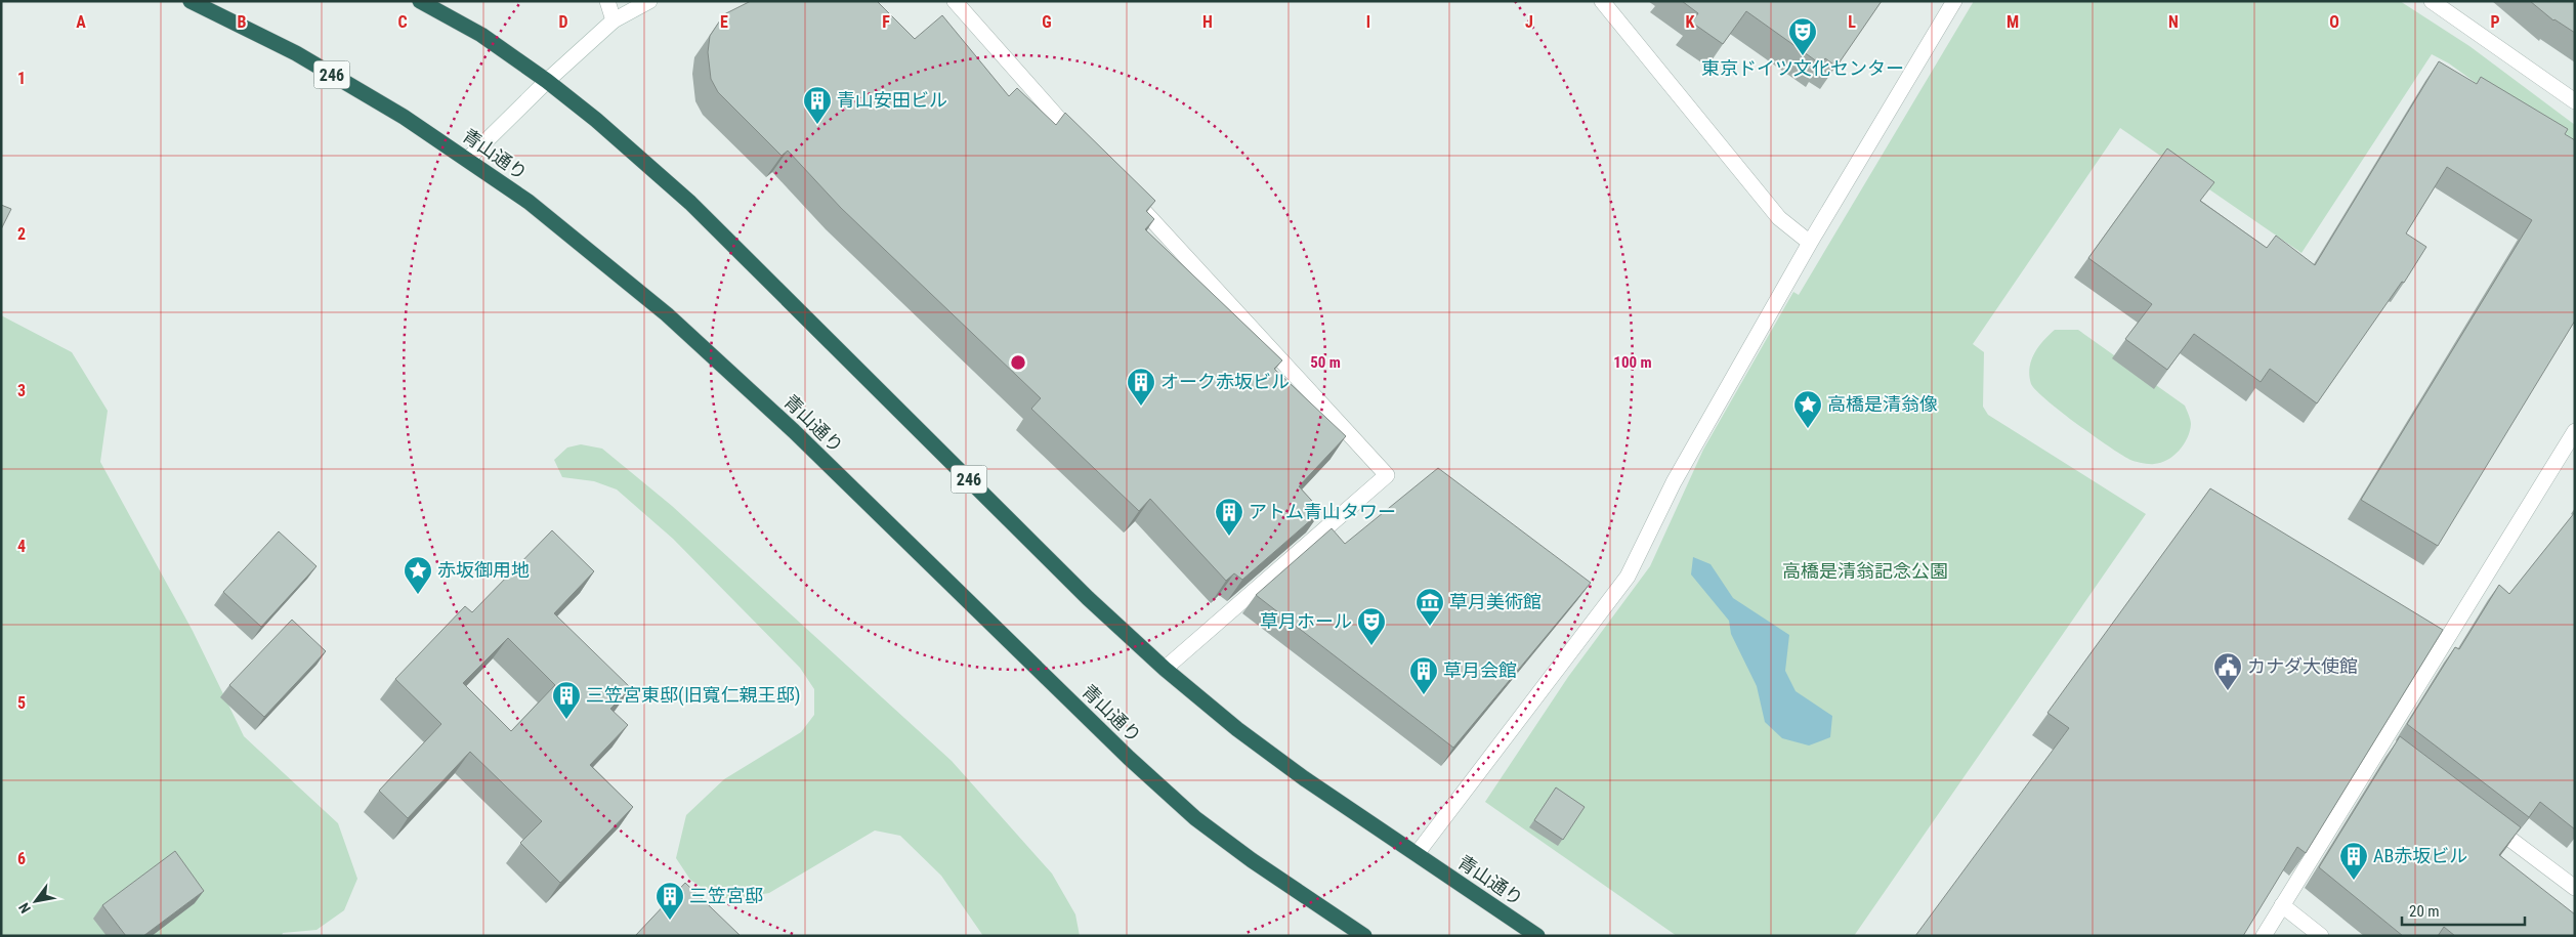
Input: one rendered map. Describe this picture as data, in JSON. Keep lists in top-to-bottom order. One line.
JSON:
{"streets":{"highway":["246","青山通り"]},"parks":["高橋是清翁記念公園"],"places":{"theatre":["東京ドイツ文化センター","草月ホール"],"building":["青山安田ビル","オーク赤坂ビル","アトム青山タワー","草月会館","三笠宮東邸(旧寬仁親王邸)","AB赤坂ビル","三笠宮邸"],"place":["高橋是清翁像","赤坂御用地"],"museum":["草月美術館"],"public building":["カナダ大使館"]},"scale_bar":"20 m","north":"bottom left","grid":{"columns":["A","B","C","D","E","F","G","H","I","J","K","L","M","N","O","P"],"rows":["1","2","3","4","5","6"]},"rings":["50 m","100 m"]}
